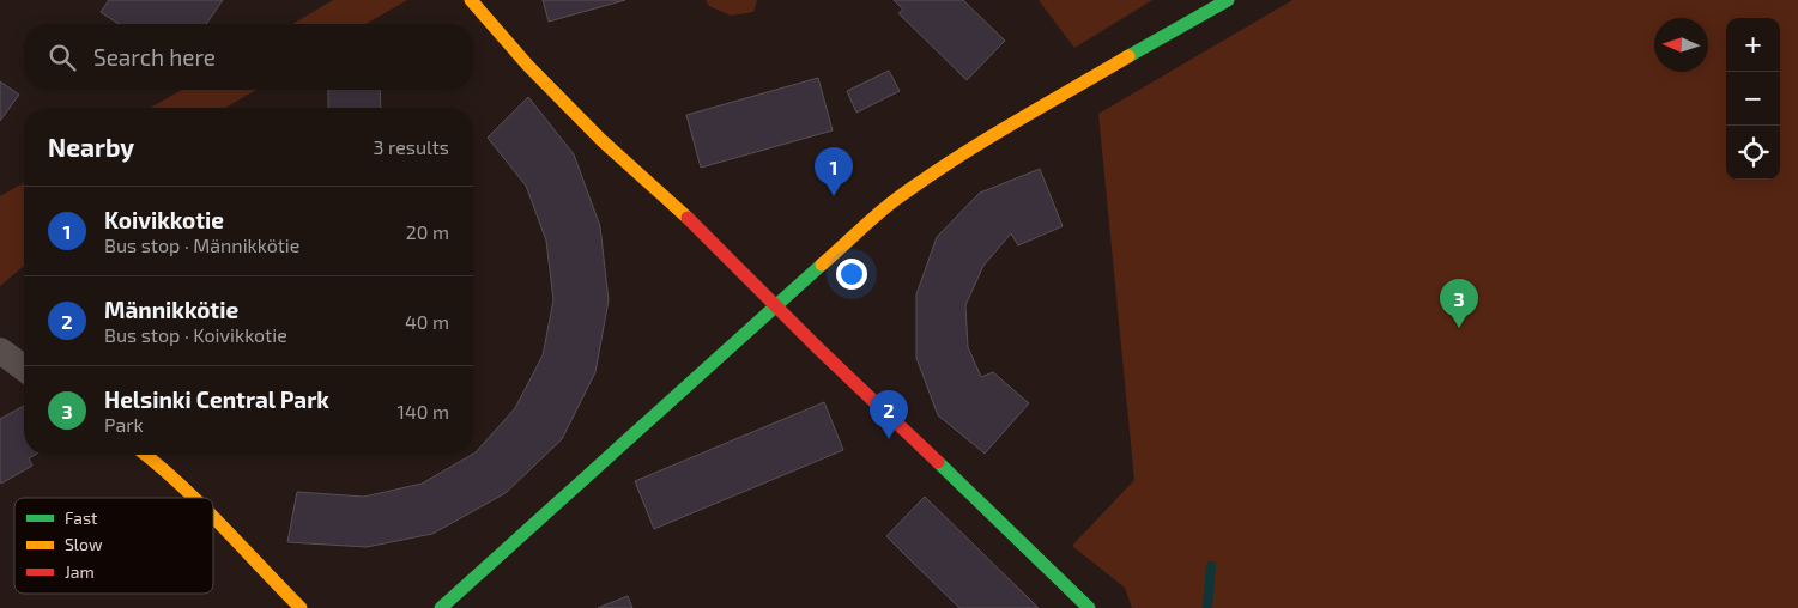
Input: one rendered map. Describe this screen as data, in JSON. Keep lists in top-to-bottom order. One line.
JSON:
{"legend":["Fast","Slow","Jam"],"north":"left","page":{"map_buttons":["+","−"],"search":"Search here","heading":["Nearby","3 results"],"pins":["1","3","2"],"list":[{"mark":"1","name":"Koivikkotie","note":"Bus stop · Männikkötie","value":"20 m"},{"mark":"2","name":"Männikkötie","note":"Bus stop · Koivikkotie","value":"40 m"},{"mark":"3","name":"Helsinki Central Park","note":"Park","value":"140 m"}]}}
